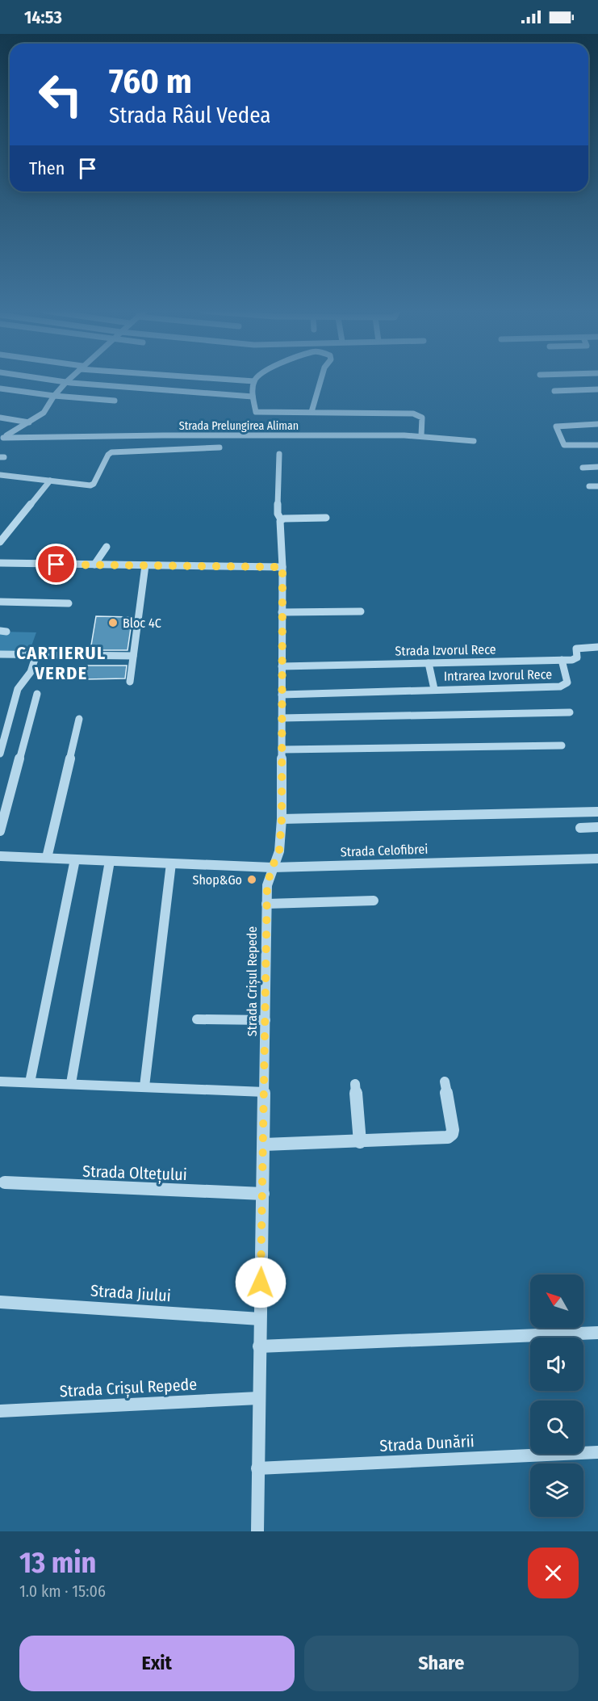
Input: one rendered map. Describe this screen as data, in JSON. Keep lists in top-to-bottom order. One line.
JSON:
{"streets":{"street":["Strada Prelungirea Aliman","Strada Izvorul Rece","Intrarea Izvorul Rece","Strada Celofibrei","Strada Crișul Repede","Strada Oltețului","Strada Jiului","Strada Dunării"]},"crossings":[["Strada Izvorul Rece","Intrarea Izvorul Rece"],["Strada Izvorul Rece","Strada Crișul Repede"],["Intrarea Izvorul Rece","Strada Crișul Repede"],["Strada Celofibrei","Strada Crișul Repede"],["Strada Crișul Repede","Strada Oltețului"],["Strada Crișul Repede","Strada Jiului"],["Strada Crișul Repede","Strada Dunării"]],"districts":["CARTIERUL VERDE"],"places":["Bloc 4C","Shop&Go"],"north":"top left","page":{"status":"14:53","turn":["760 m","Strada Râul Vedea"],"then":"Then","heading":["13 min","1.0 km · 15:06"],"buttons":["Exit","Share"]}}
